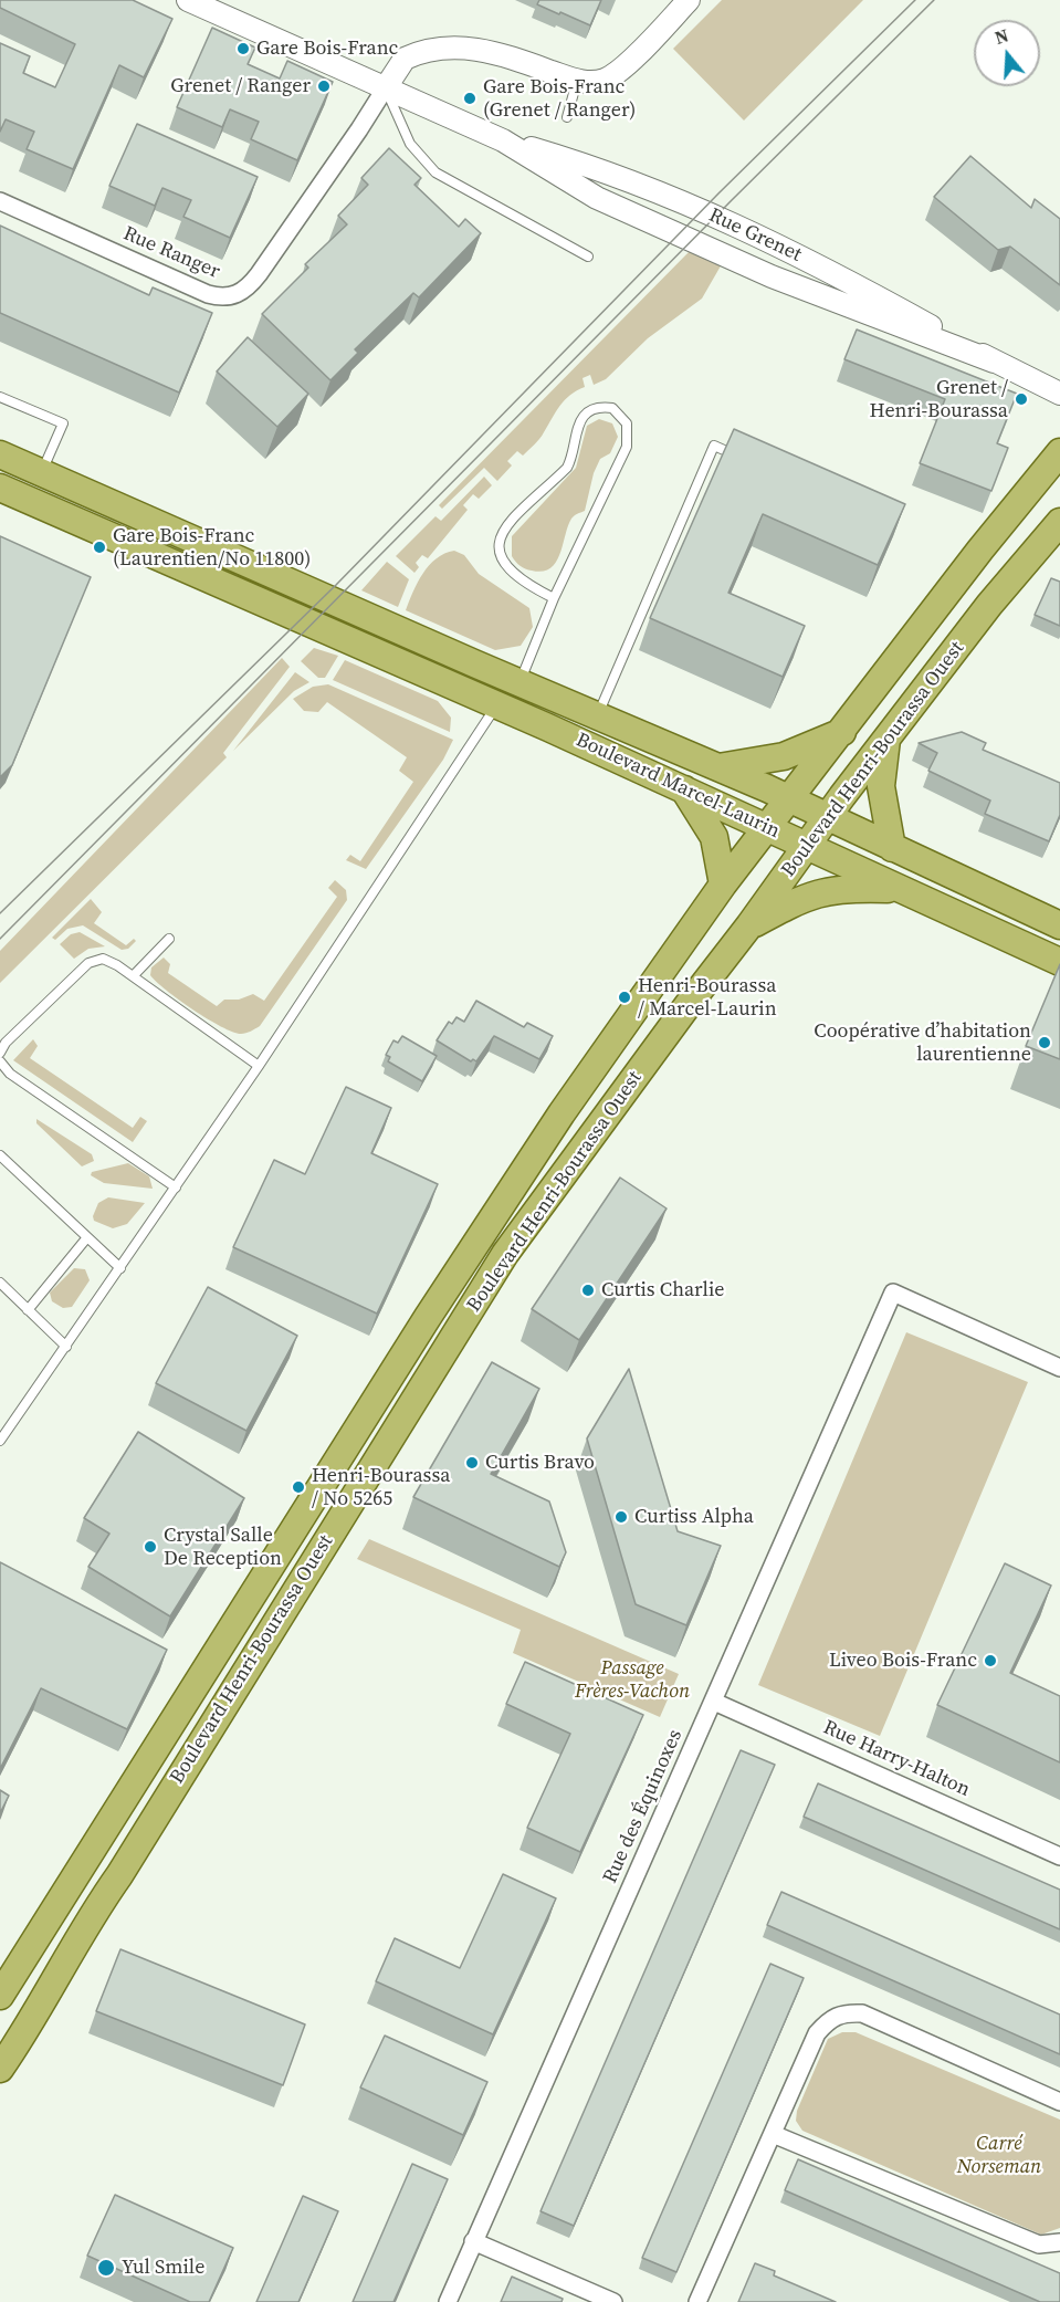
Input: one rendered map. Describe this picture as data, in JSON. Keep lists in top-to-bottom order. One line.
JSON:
{"streets":{"main road":["Boulevard Henri-Bourassa Ouest","Boulevard Marcel-Laurin"],"street":["Rue Grenet","Rue Ranger","Rue Harry-Halton","Rue des Équinoxes"]},"crossings":[["Rue Grenet","Rue Ranger"],["Boulevard Henri-Bourassa Ouest","Boulevard Marcel-Laurin"],["Rue Harry-Halton","Rue des Équinoxes"]],"parks":["Passage Frères-Vachon","Carré Norseman"],"places":["Gare Bois-Franc","Grenet / Ranger","Gare Bois-Franc (Grenet / Ranger)","Grenet / Henri-Bourassa","Gare Bois-Franc (Laurentien/No 11800)","Henri-Bourassa / Marcel-Laurin","Coopérative d’habitation laurentienne","Curtis Charlie","Curtis Bravo","Henri-Bourassa / No 5265","Curtiss Alpha","Crystal Salle De Reception","Liveo Bois-Franc","Yul Smile"],"north":"top"}
